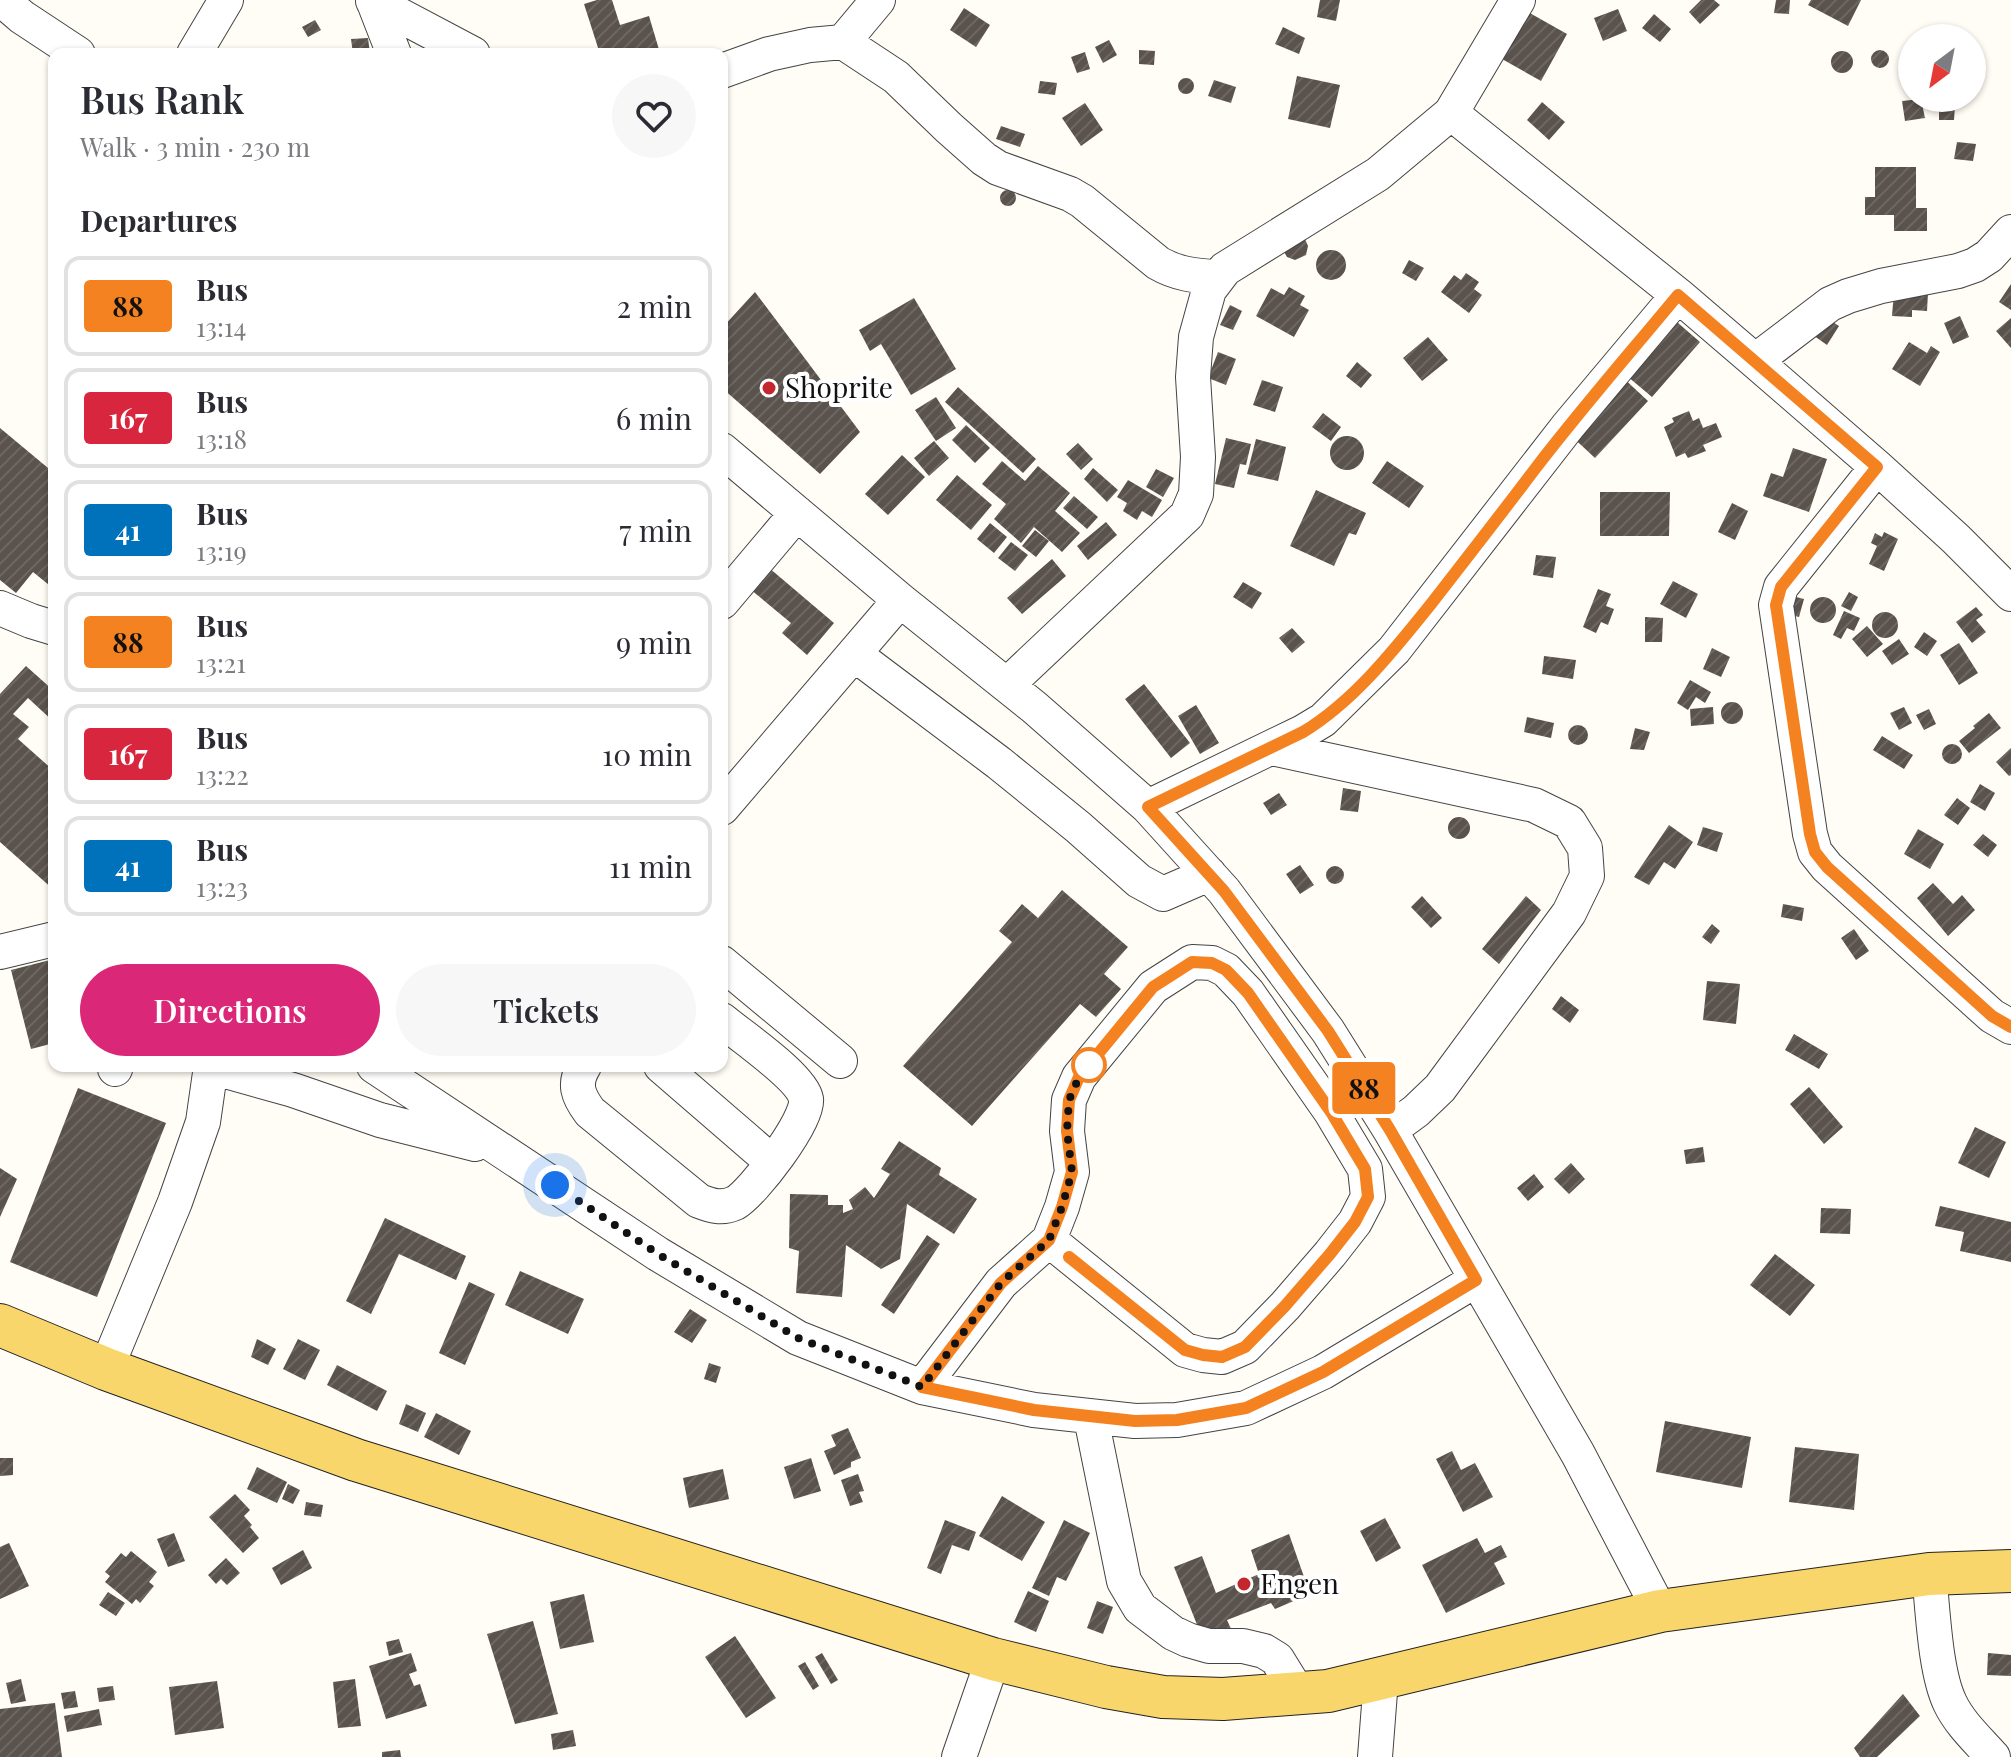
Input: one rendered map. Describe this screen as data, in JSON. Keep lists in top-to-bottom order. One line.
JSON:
{"places":["Shoprite","Engen"],"lines":["bus line 88"],"north":"bottom left","page":{"on_map":"88","heading":[["Bus Rank","Walk · 3 min · 230 m"],"Departures"],"list":[{"mark":"88","name":"Bus","note":"13:14","value":"2 min"},{"mark":"167","name":"Bus","note":"13:18","value":"6 min"},{"mark":"41","name":"Bus","note":"13:19","value":"7 min"},{"mark":"88","name":"Bus","note":"13:21","value":"9 min"},{"mark":"167","name":"Bus","note":"13:22","value":"10 min"},{"mark":"41","name":"Bus","note":"13:23","value":"11 min"}],"buttons":["Directions","Tickets"]}}
